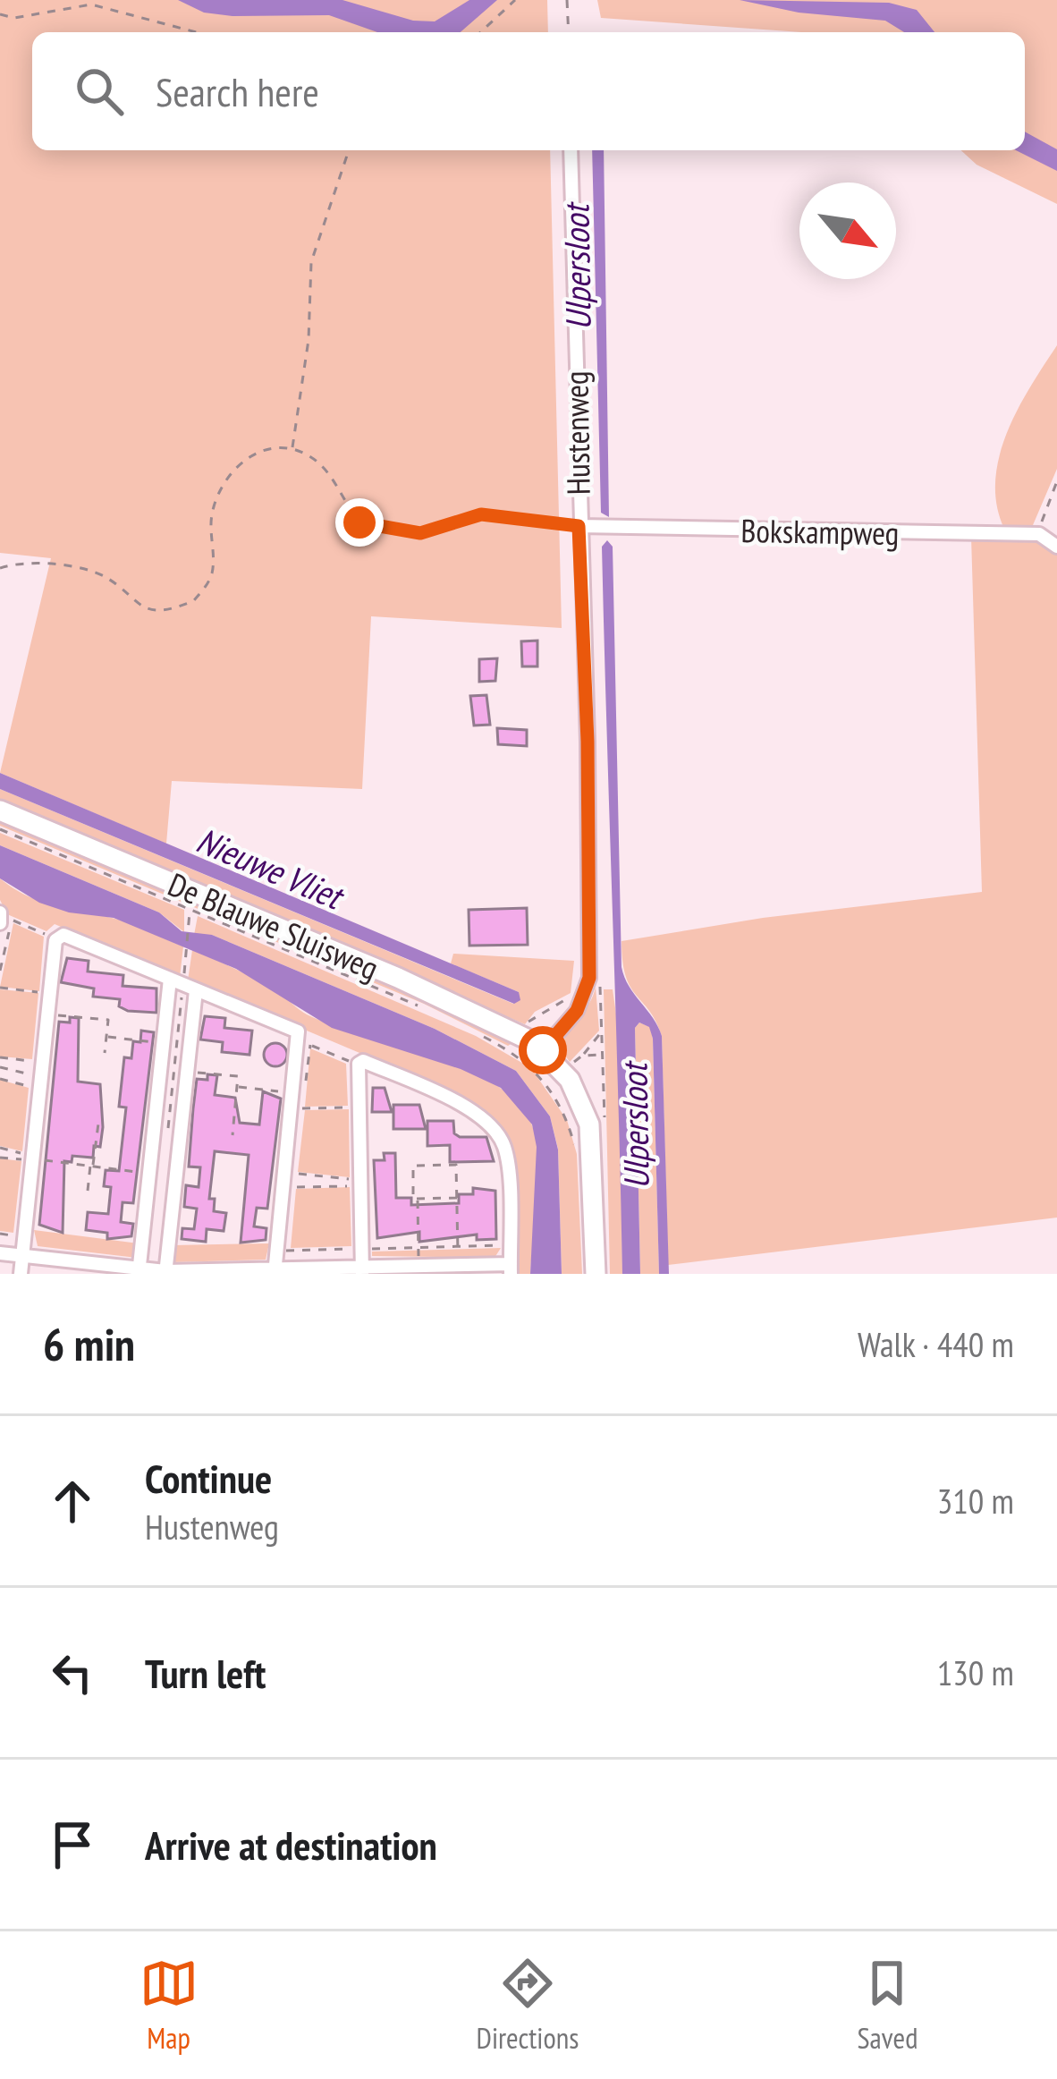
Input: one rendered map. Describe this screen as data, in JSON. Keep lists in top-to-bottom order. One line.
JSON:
{"streets":{"main road":["De Blauwe Sluisweg"],"street":["Hustenweg","Bokskampweg"]},"crossings":[["Hustenweg","Bokskampweg"],["Hustenweg","De Blauwe Sluisweg"]],"water":["Ulpersloot","Nieuwe Vliet"],"north":"bottom right","page":{"search":"Search here","heading":["6 min","Walk · 440 m"],"list":[["Continue","Hustenweg","310 m"],["Turn left","130 m"],"Arrive at destination"],"nav":["Map","Directions","Saved"]}}
